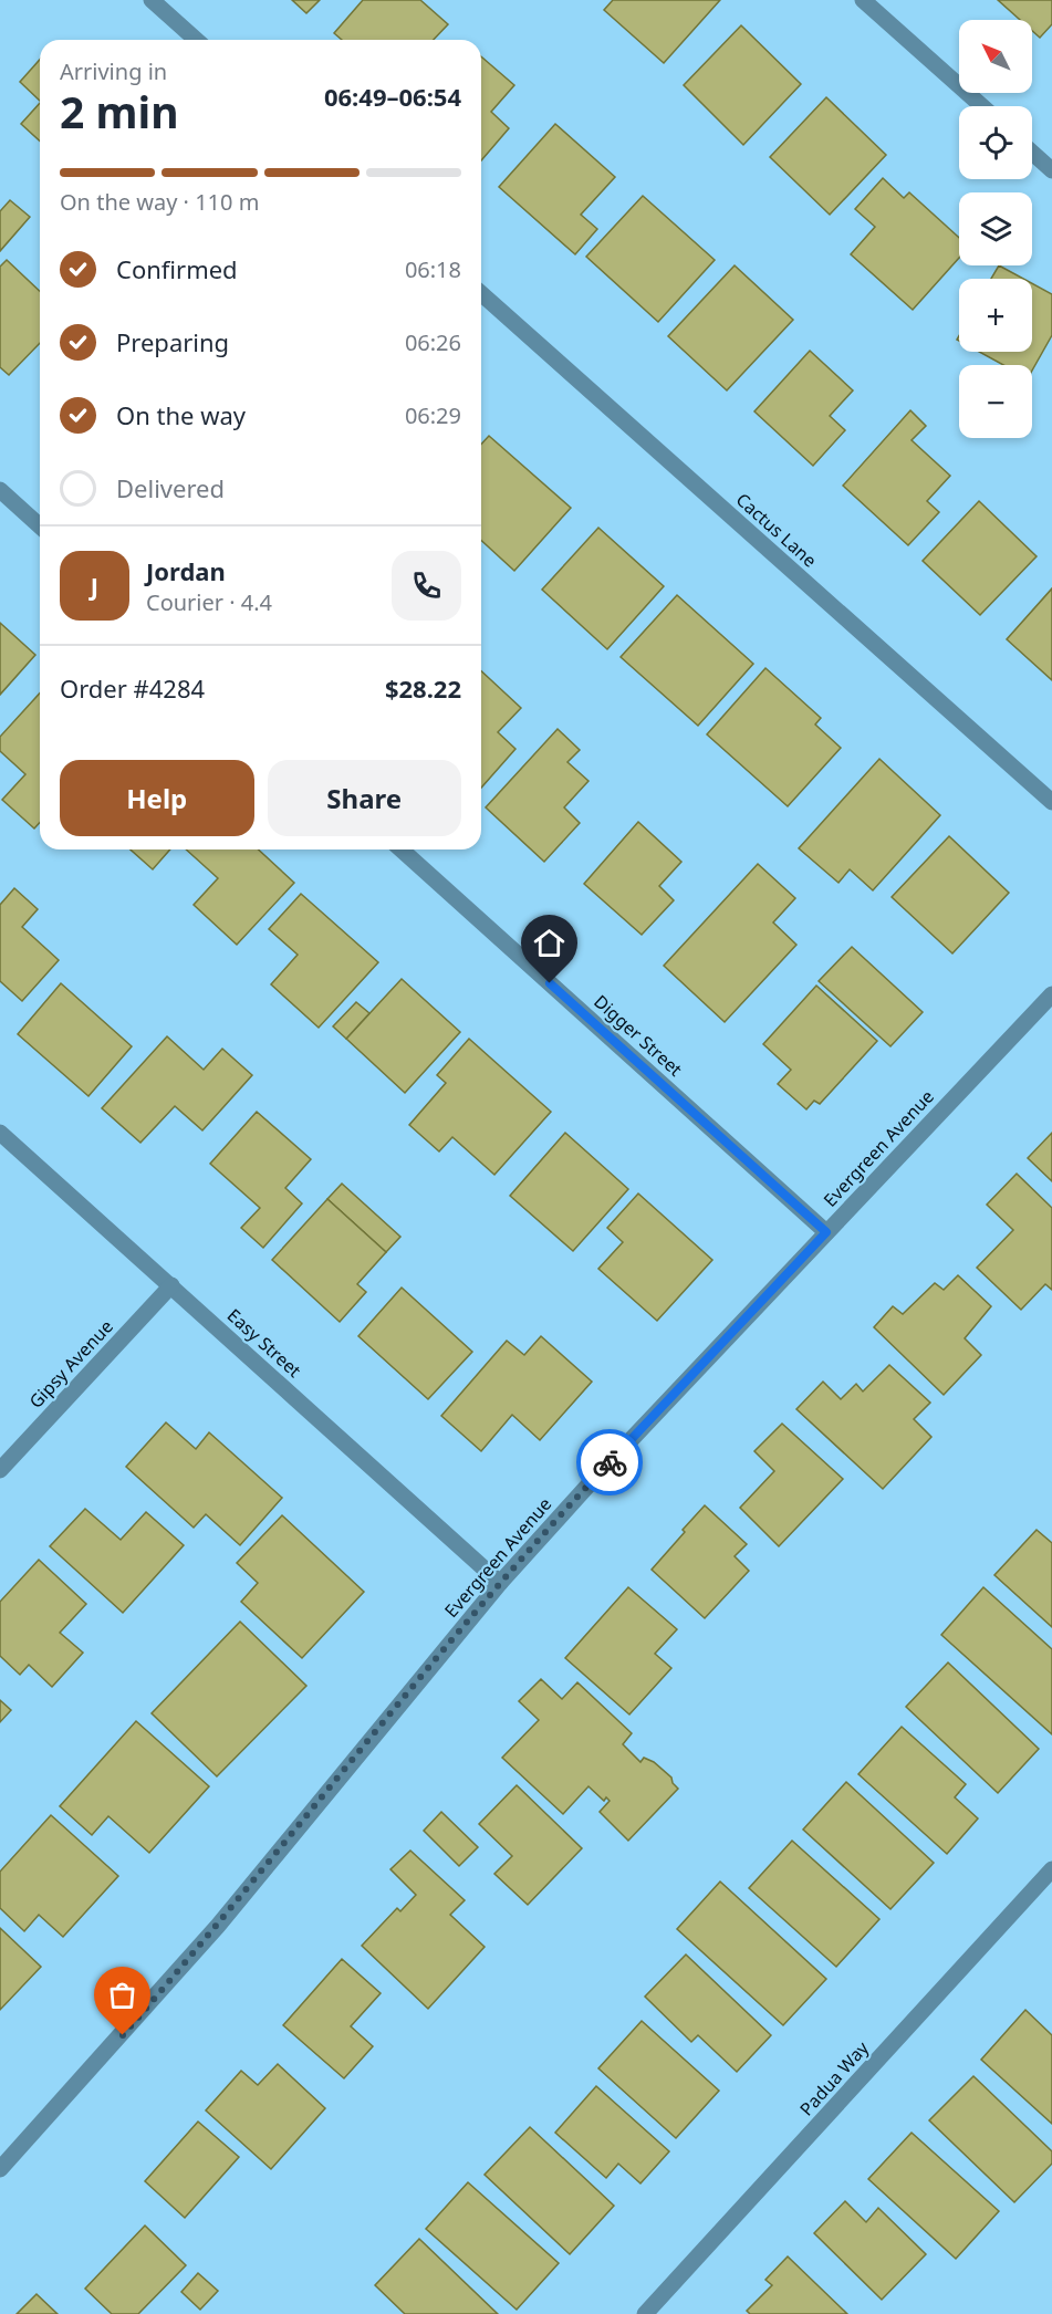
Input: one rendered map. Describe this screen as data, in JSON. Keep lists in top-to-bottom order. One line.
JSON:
{"streets":{"street":["Cactus Lane","Digger Street","Evergreen Avenue","Easy Street","Gipsy Avenue","Padua Way"]},"crossings":[["Digger Street","Evergreen Avenue"],["Evergreen Avenue","Easy Street"],["Easy Street","Gipsy Avenue"]],"north":"top left","page":{"map_buttons":["+","−"],"heading":["2 min","Arriving in","06:49–06:54"],"panel":["Jordan","Courier · 4.4","Order #4284","$28.22"],"bar":"On the way · 110 m","list":[["Confirmed","06:18"],["Preparing","06:26"],["On the way","06:29"],"Delivered"],"round":"J","buttons":["Help","Share"]}}
